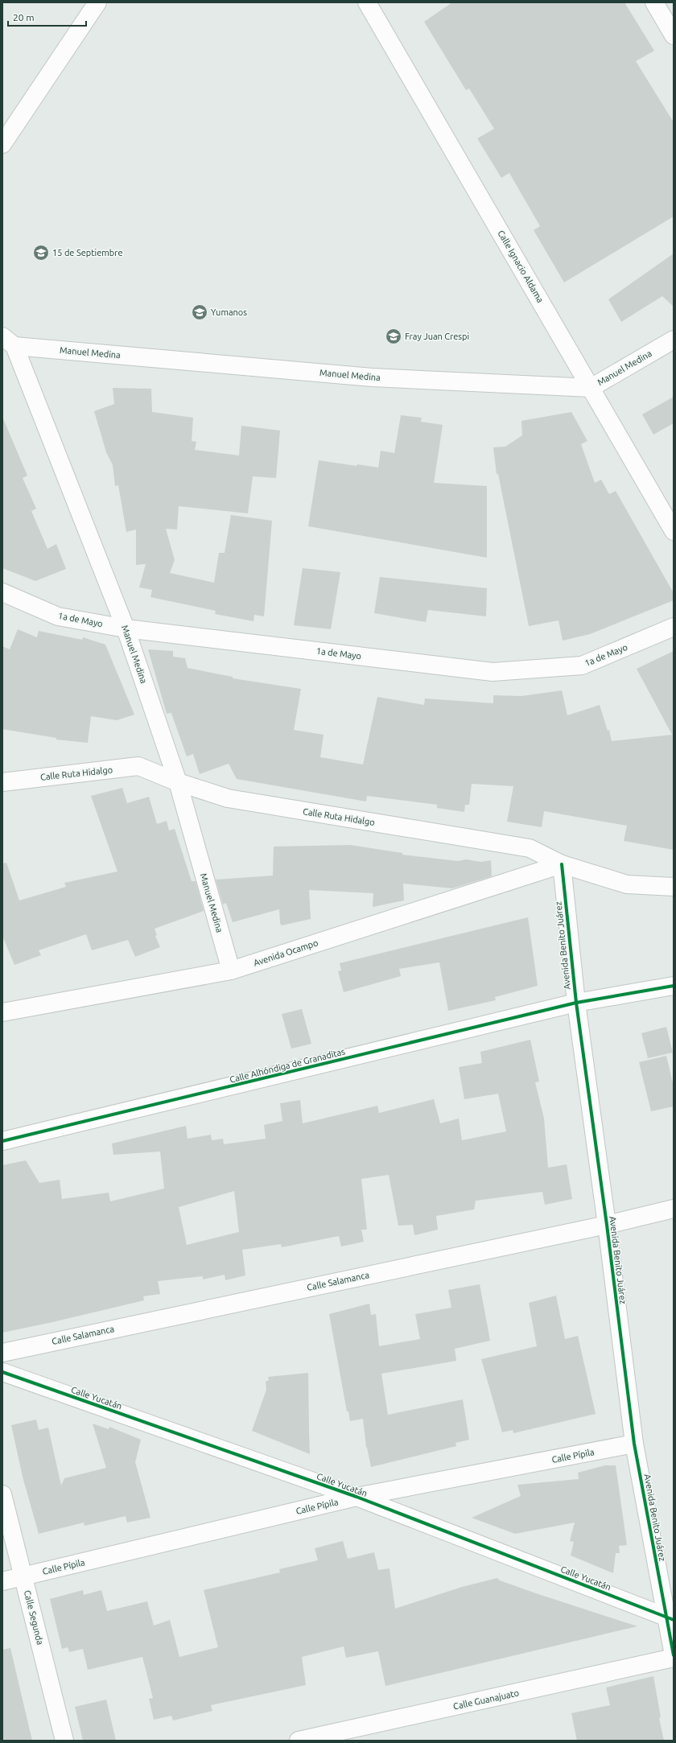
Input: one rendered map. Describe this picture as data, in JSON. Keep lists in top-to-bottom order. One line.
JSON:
{"streets":{"street":["Calle Ignacio Aldama","Manuel Medina","1a de Mayo","Calle Ruta Hidalgo","Avenida Benito Juárez","Avenida Ocampo","Calle Alhóndiga de Granaditas","Calle Salamanca","Calle Yucatán","Calle Pípila","Calle Segunda","Calle Guanajuato"]},"crossings":[["Calle Ignacio Aldama","Manuel Medina"],["Manuel Medina","1a de Mayo"],["Manuel Medina","Calle Ruta Hidalgo"],["Manuel Medina","Avenida Ocampo"],["Calle Ruta Hidalgo","Avenida Benito Juárez"],["Calle Ruta Hidalgo","Avenida Ocampo"],["Avenida Benito Juárez","Avenida Ocampo"],["Avenida Benito Juárez","Calle Alhóndiga de Granaditas"],["Avenida Benito Juárez","Calle Salamanca"],["Avenida Benito Juárez","Calle Yucatán"],["Avenida Benito Juárez","Calle Pípila"],["Calle Yucatán","Calle Pípila"],["Calle Pípila","Calle Segunda"]],"places":{"school or university":["15 de Septiembre","Yumanos","Fray Juan Crespi"]},"scale_bar":"20 m"}
